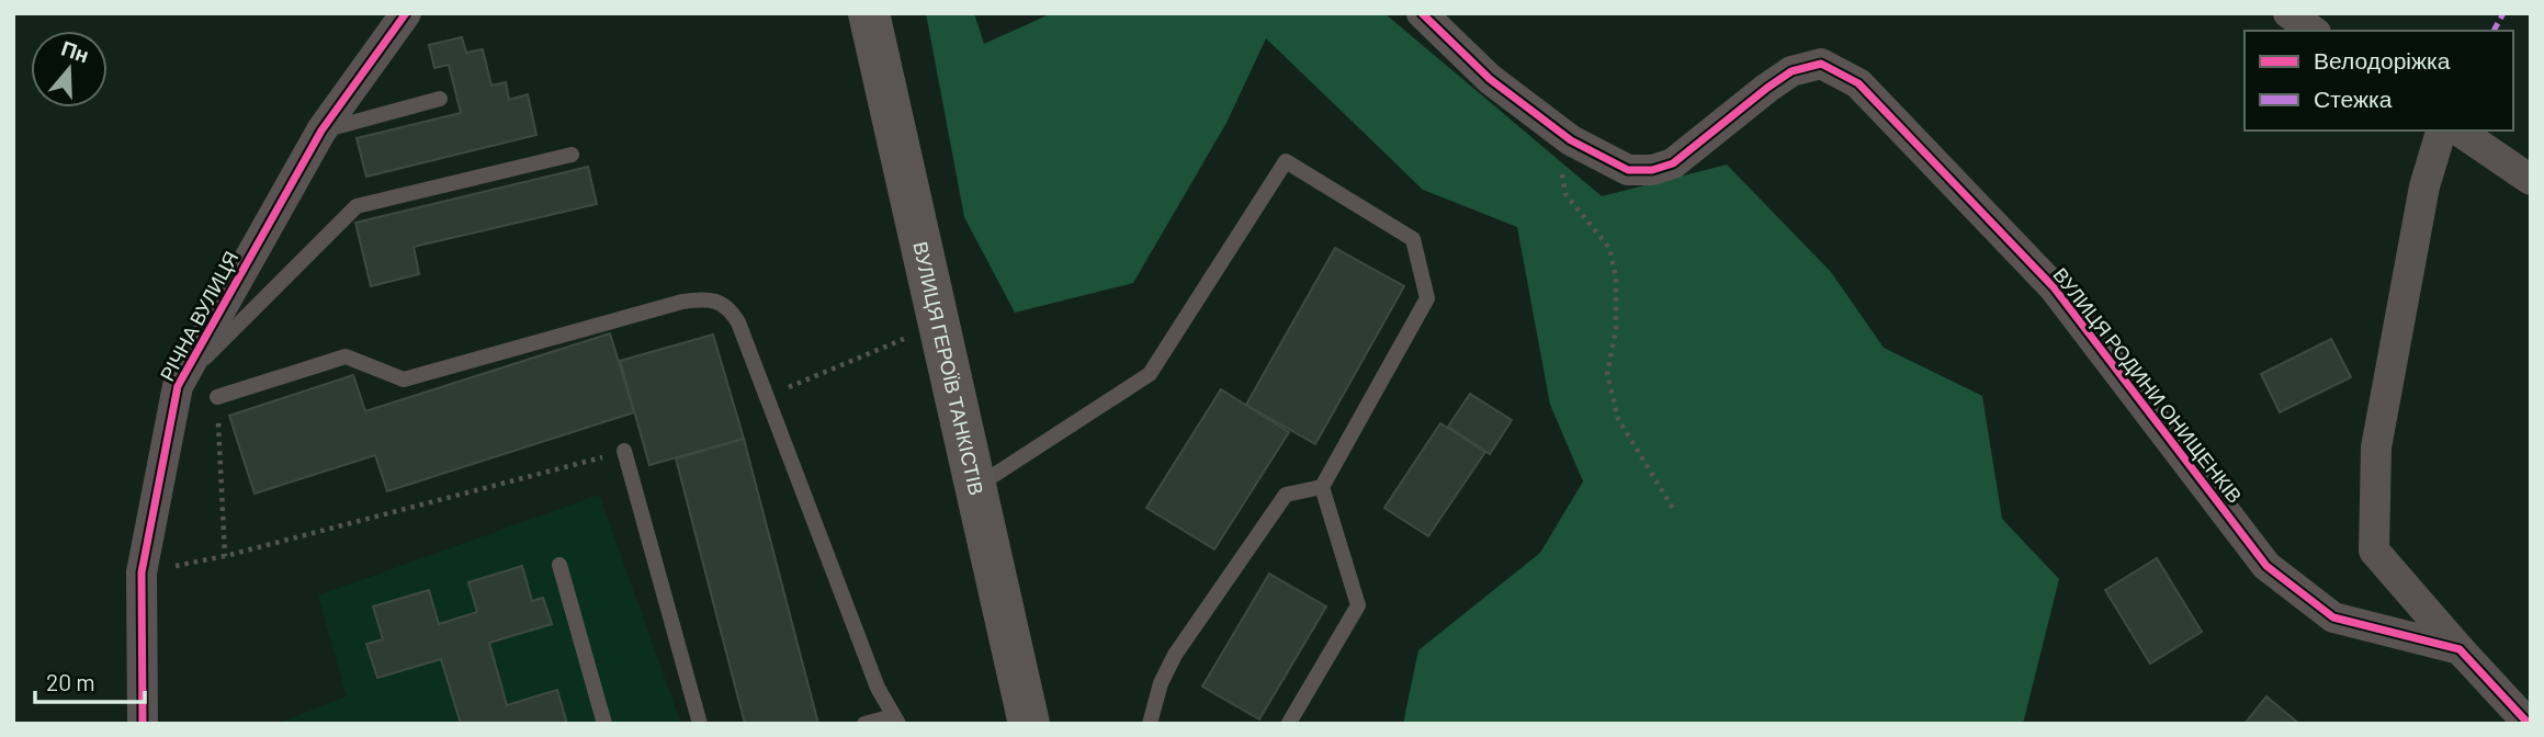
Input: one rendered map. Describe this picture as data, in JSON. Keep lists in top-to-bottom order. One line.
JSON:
{"streets":{"main road":["ВУЛИЦЯ ГЕРОЇВ ТАНКІСТІВ"],"street":["РІЧНА ВУЛИЦЯ","ВУЛИЦЯ РОДИНИ ОНИЩЕНКІВ"]},"legend":["Велодоріжка","Стежка"],"scale_bar":"20 m","north":"top"}
